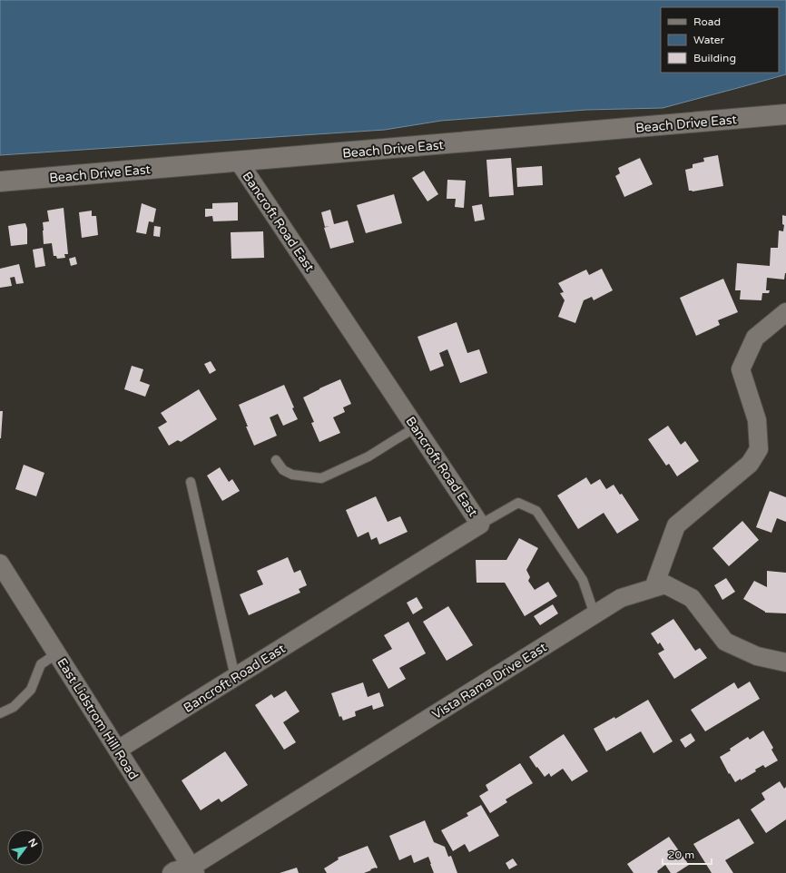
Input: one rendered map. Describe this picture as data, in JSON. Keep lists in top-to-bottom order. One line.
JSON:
{"streets":{"main road":["Beach Drive East"],"street":["Bancroft Road East","Vista Rama Drive East","East Lidstrom Hill Road"]},"crossings":[["Beach Drive East","Bancroft Road East"],["Bancroft Road East","East Lidstrom Hill Road"],["Vista Rama Drive East","East Lidstrom Hill Road"]],"legend":["Road","Water","Building"],"scale_bar":"20 m","north":"top right"}
